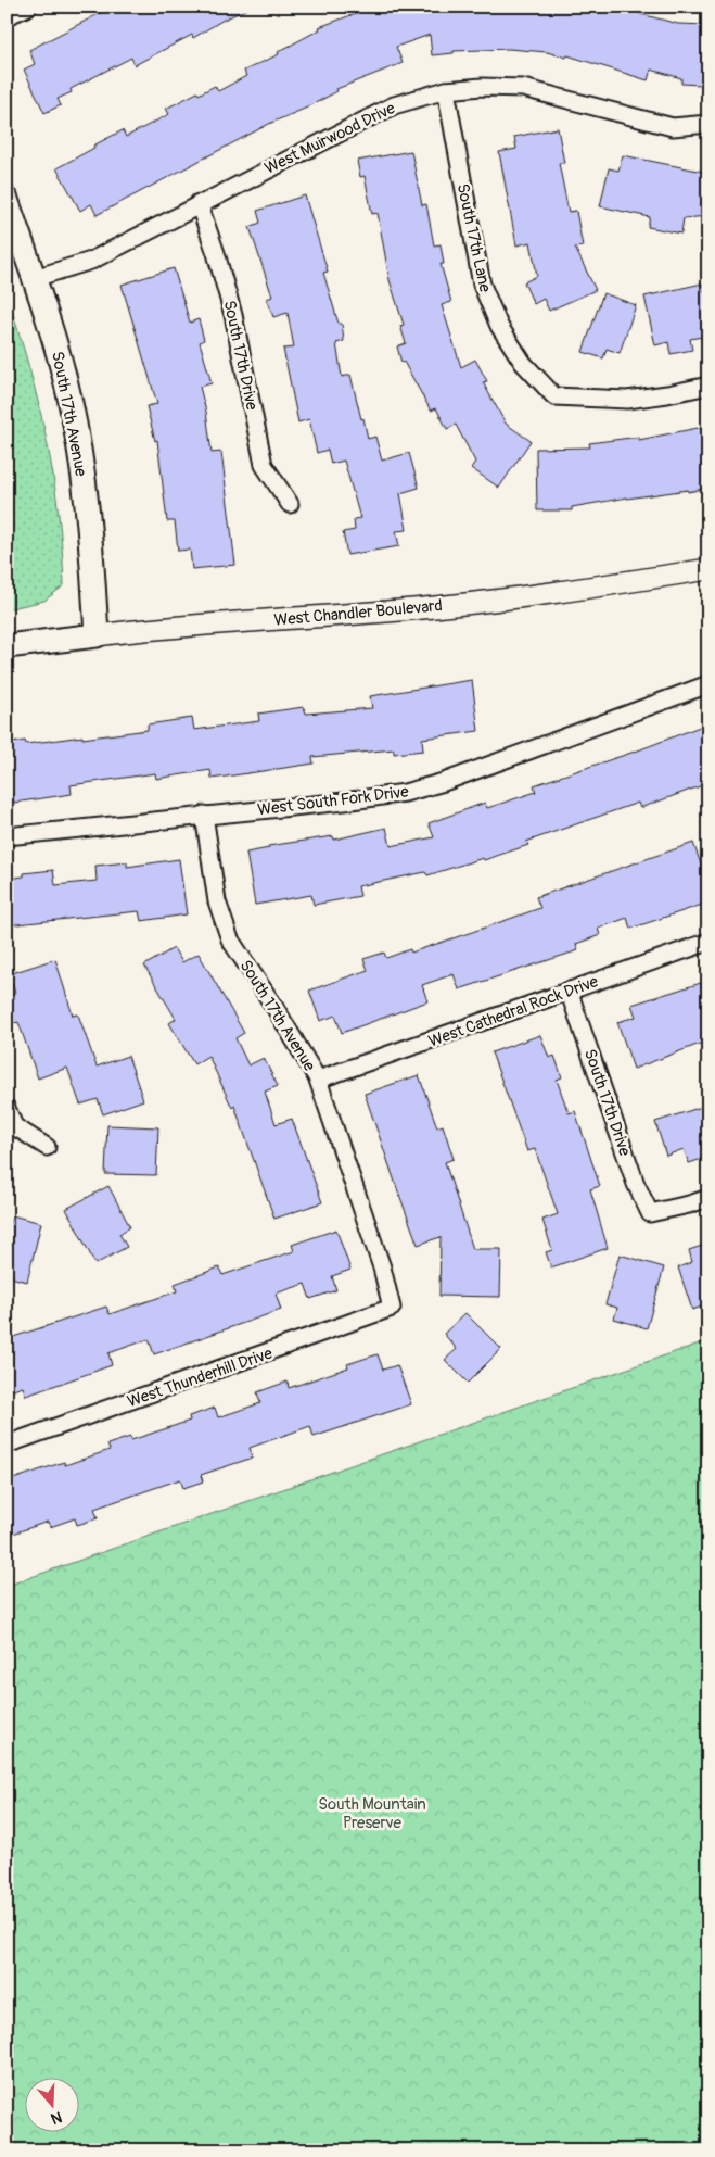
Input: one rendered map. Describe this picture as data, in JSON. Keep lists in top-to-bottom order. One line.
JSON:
{"streets":{"main road":["South 17th Avenue","West Chandler Boulevard"],"street":["West Muirwood Drive","South 17th Lane","South 17th Drive","West South Fork Drive","West Cathedral Rock Drive","West Thunderhill Drive"]},"crossings":[["West Muirwood Drive","South 17th Lane"],["West Muirwood Drive","South 17th Drive"],["West Muirwood Drive","South 17th Avenue"],["South 17th Drive","West Cathedral Rock Drive"],["South 17th Avenue","West Chandler Boulevard"],["South 17th Avenue","West South Fork Drive"],["South 17th Avenue","West Cathedral Rock Drive"],["South 17th Avenue","West Thunderhill Drive"]],"parks":["South Mountain Preserve"],"north":"bottom"}
